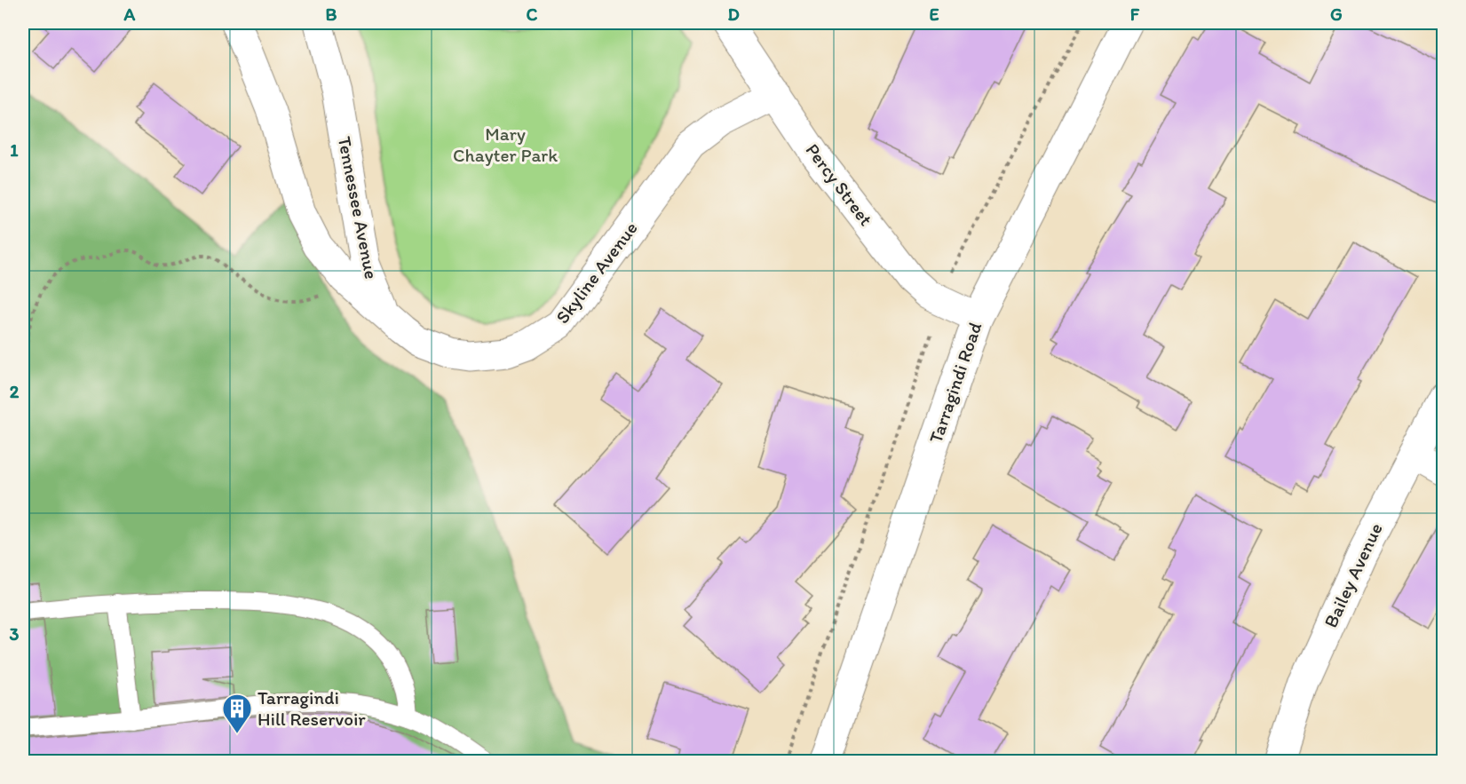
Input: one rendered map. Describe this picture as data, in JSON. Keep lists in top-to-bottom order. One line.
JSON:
{"streets":{"street":["Percy Street","Tennessee Avenue","Skyline Avenue","Tarragindi Road","Bailey Avenue"]},"crossings":[["Percy Street","Skyline Avenue"],["Percy Street","Tarragindi Road"],["Tennessee Avenue","Skyline Avenue"]],"parks":["Mary Chayter Park"],"places":{"building":["Tarragindi Hill Reservoir"]},"grid":{"columns":["A","B","C","D","E","F","G"],"rows":["1","2","3"]}}
